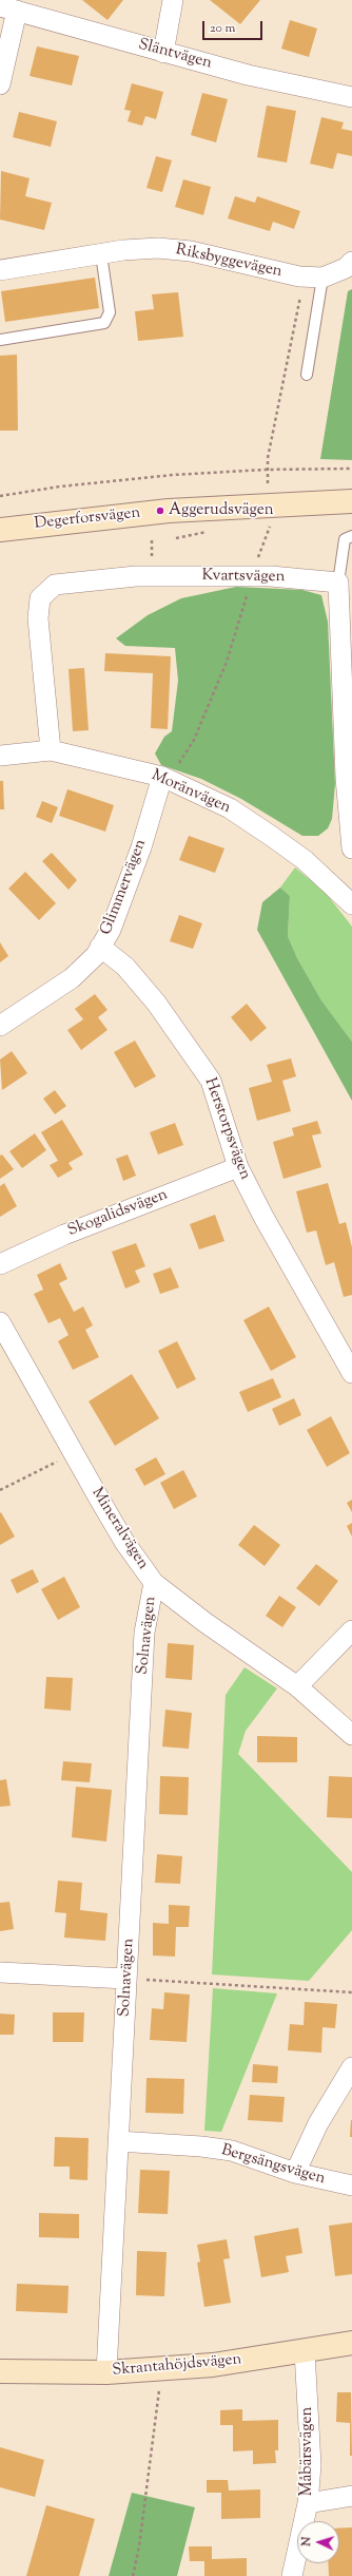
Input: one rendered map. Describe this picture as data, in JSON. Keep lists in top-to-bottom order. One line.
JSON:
{"streets":{"street":["Släntvägen","Riksbyggevägen","Degerforsvägen","Kvartsvägen","Moränvägen","Glimmervägen","Herstorpsvägen","Skogalidsvägen","Mineralvägen","Solnavägen","Bergsängsvägen","Skrantahöjdsvägen","Måbärsvägen"]},"crossings":[["Kvartsvägen","Moränvägen"],["Moränvägen","Glimmervägen"],["Glimmervägen","Herstorpsvägen"],["Herstorpsvägen","Skogalidsvägen"],["Mineralvägen","Solnavägen"],["Solnavägen","Bergsängsvägen"],["Solnavägen","Skrantahöjdsvägen"],["Skrantahöjdsvägen","Måbärsvägen"]],"places":["Aggerudsvägen"],"scale_bar":"20 m","north":"left"}
